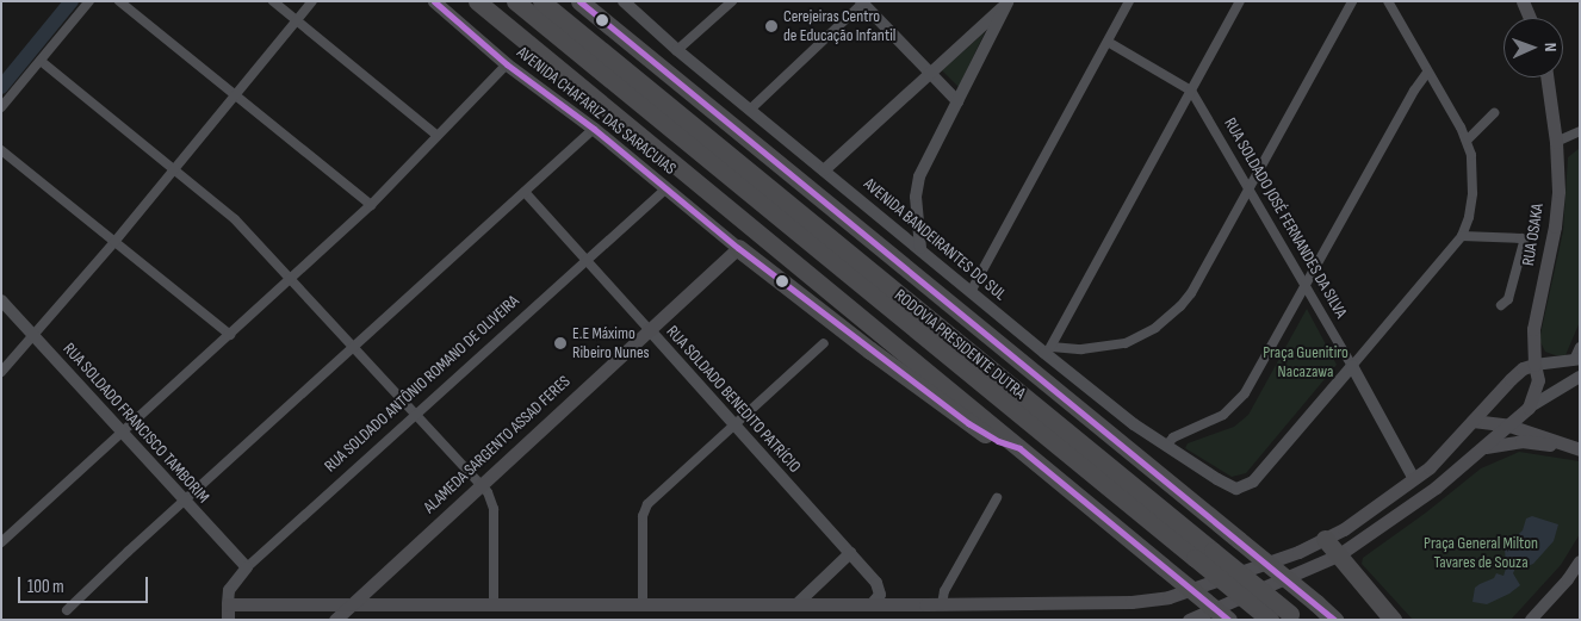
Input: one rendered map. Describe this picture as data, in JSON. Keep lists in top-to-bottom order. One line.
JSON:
{"streets":{"highway":["RODOVIA PRESIDENTE DUTRA"],"main road":["AVENIDA CHAFARIZ DAS SARACUIAS","RUA OSAKA","ALAMEDA SARGENTO ASSAD FERES"],"street":["RUA SOLDADO JOSÉ FERNANDES DA SILVA","AVENIDA BANDEIRANTES DO SUL","RUA SOLDADO ANTÔNIO ROMANO DE OLIVEIRA","RUA SOLDADO BENEDITO PATRÍCIO","RUA SOLDADO FRANCISCO TAMBORIM"]},"crossings":[["AVENIDA CHAFARIZ DAS SARACUIAS","RUA SOLDADO ANTÔNIO ROMANO DE OLIVEIRA"],["AVENIDA CHAFARIZ DAS SARACUIAS","ALAMEDA SARGENTO ASSAD FERES"],["RUA SOLDADO JOSÉ FERNANDES DA SILVA","AVENIDA BANDEIRANTES DO SUL"],["RUA SOLDADO ANTÔNIO ROMANO DE OLIVEIRA","RUA SOLDADO BENEDITO PATRÍCIO"],["RUA SOLDADO ANTÔNIO ROMANO DE OLIVEIRA","RUA SOLDADO FRANCISCO TAMBORIM"],["RUA SOLDADO BENEDITO PATRÍCIO","ALAMEDA SARGENTO ASSAD FERES"]],"parks":["Praça Guenitiro Nacazawa","Praça General Milton Tavares de Souza"],"places":["Cerejeiras Centro de Educação Infantil","E.E Máximo Ribeiro Nunes"],"scale_bar":"100 m","north":"right"}
